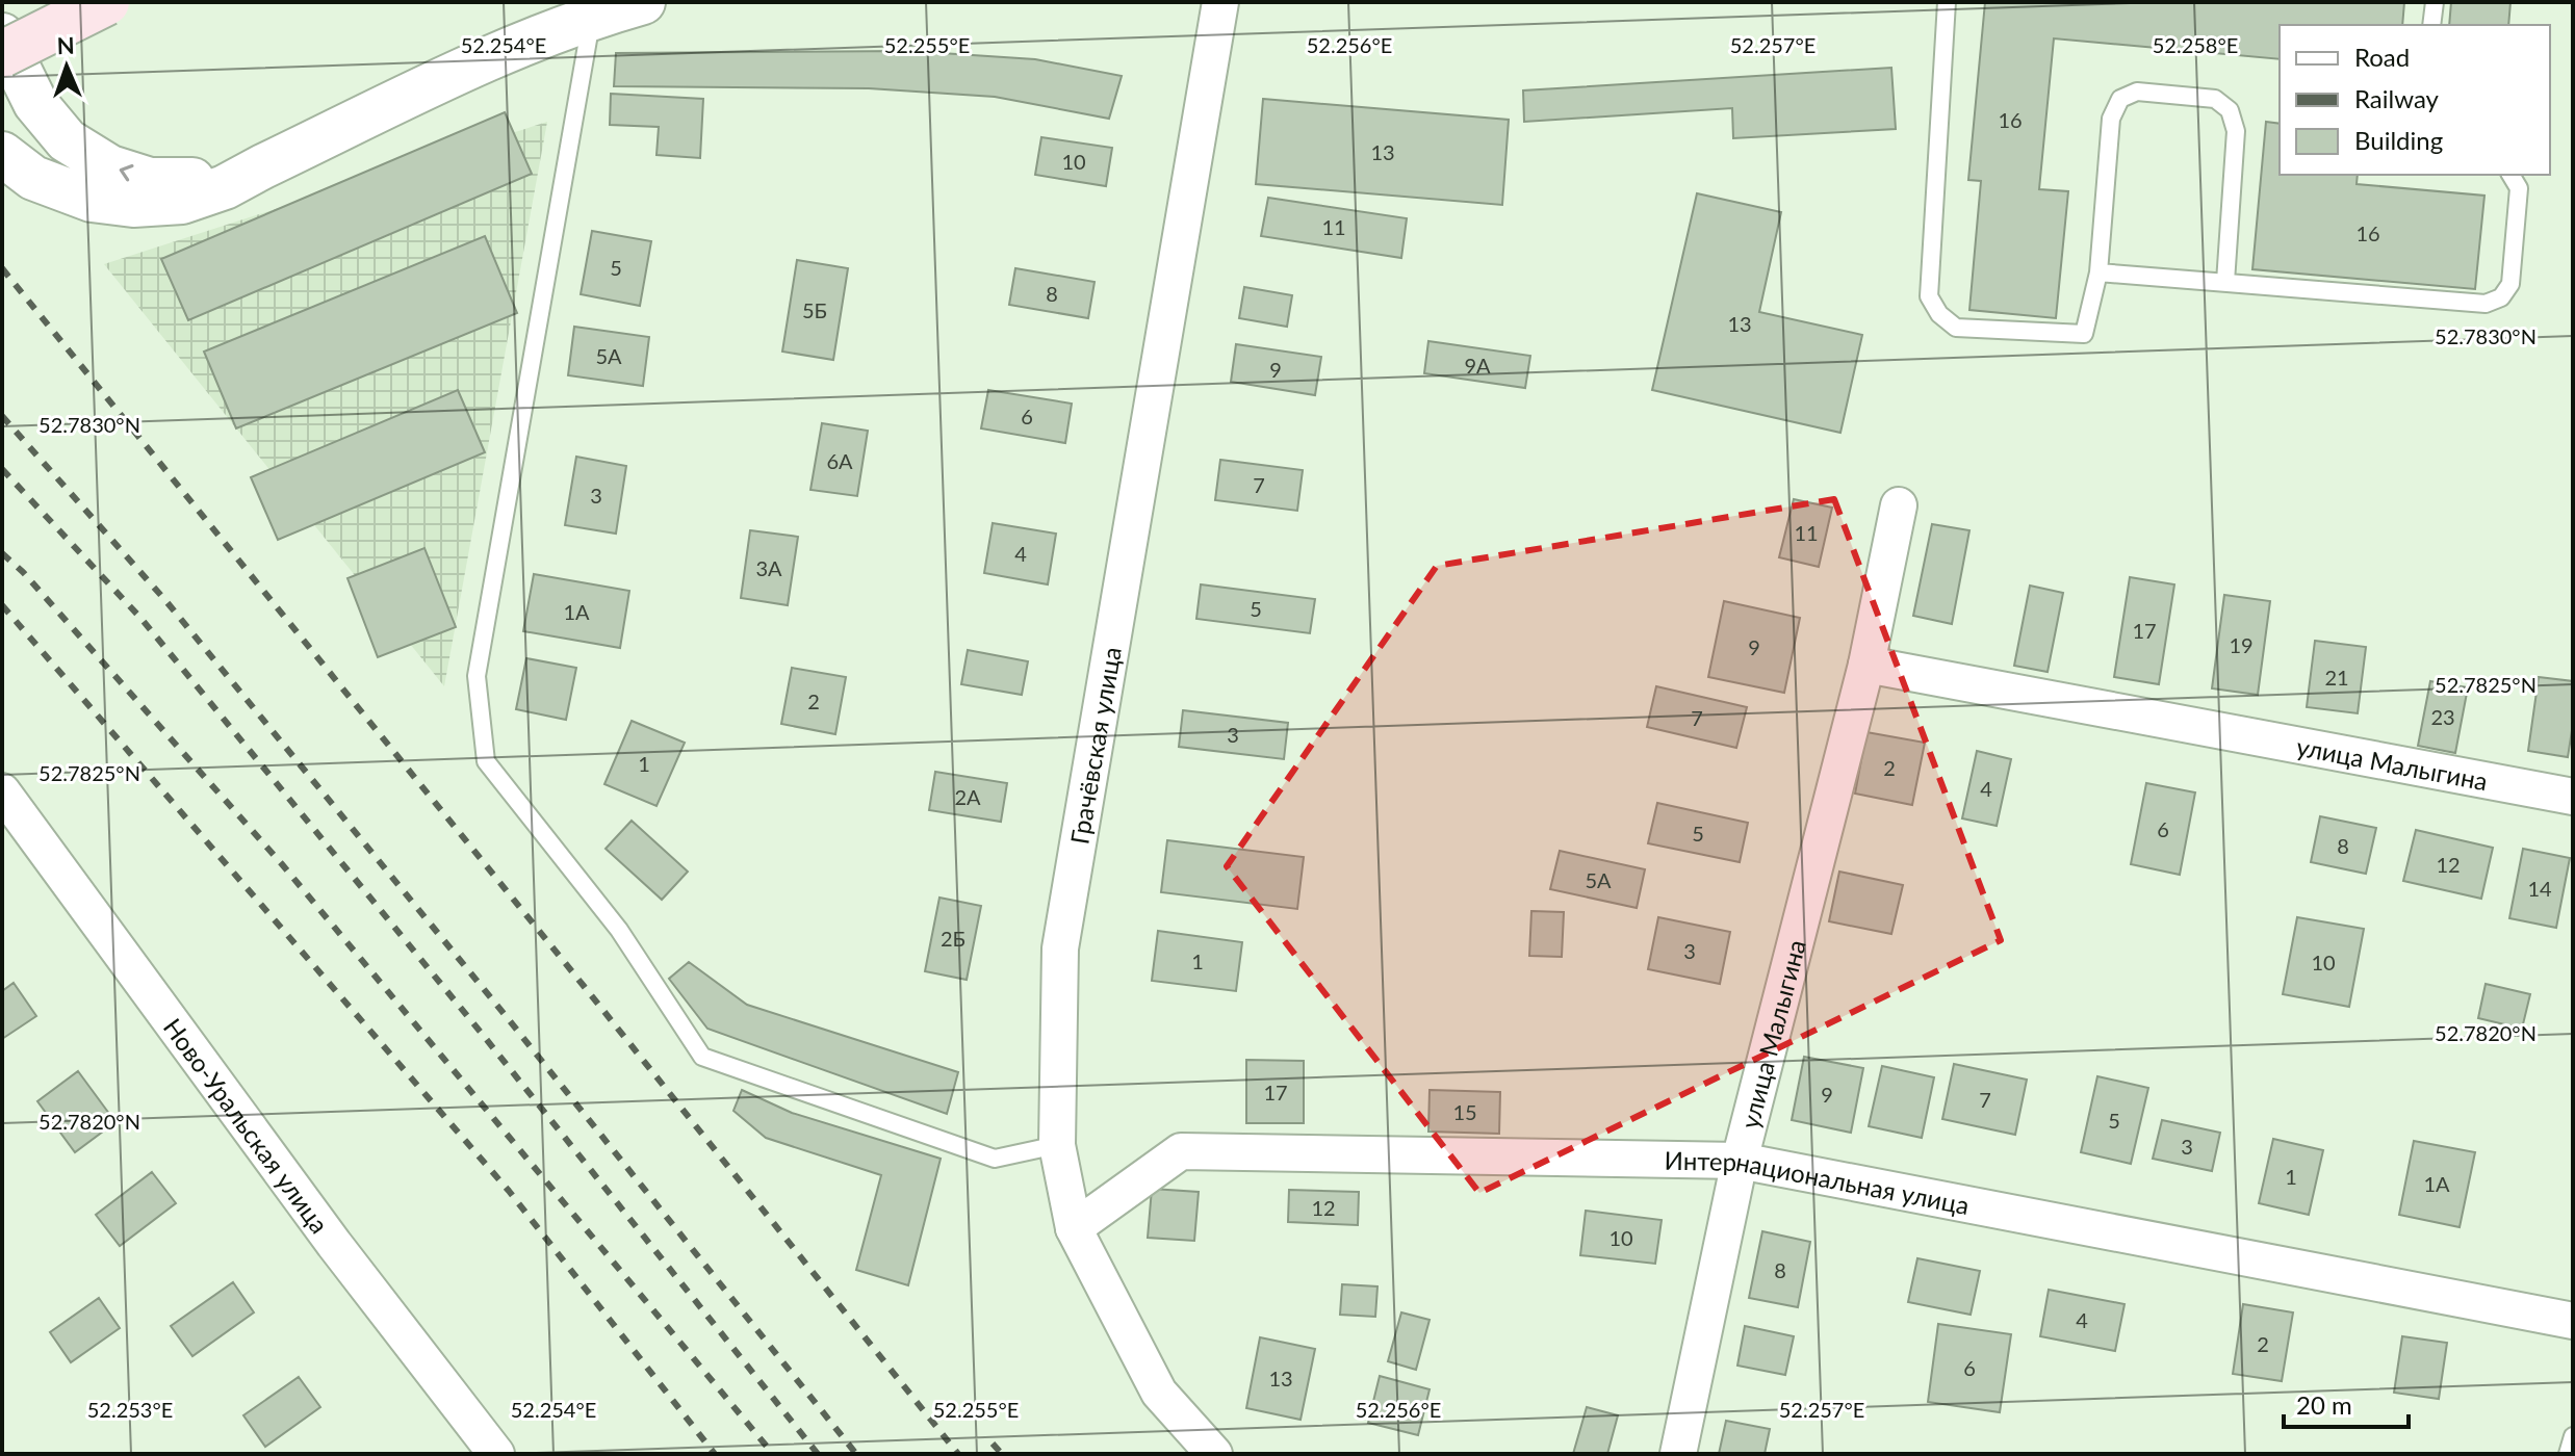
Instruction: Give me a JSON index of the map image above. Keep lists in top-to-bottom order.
{
  "streets": {
    "street": [
      "Грачёвская улица",
      "улица Малыгина",
      "Ново-Уральская улица",
      "Интернациональная улица"
    ]
  },
  "crossings": [
    ["Грачёвская улица", "Интернациональная улица"],
    ["улица Малыгина", "Интернациональная улица"]
  ],
  "house_numbers": [
    "16",
    "13",
    "10",
    "11",
    "16",
    "5",
    "8",
    "5Б",
    "13",
    "5А",
    "9А",
    "9",
    "6",
    "6А",
    "7",
    "3",
    "11",
    "4",
    "3А",
    "5",
    "1А",
    "17",
    "19",
    "9",
    "21",
    "2",
    "23",
    "7",
    "3",
    "1",
    "2",
    "4",
    "2А",
    "6",
    "5",
    "8",
    "12",
    "5А",
    "14",
    "2Б",
    "3",
    "1",
    "10",
    "17",
    "9",
    "7",
    "15",
    "5",
    "3",
    "1",
    "1А",
    "12",
    "10",
    "8",
    "4",
    "2",
    "6",
    "13"
  ],
  "legend": ["Road", "Railway", "Building"],
  "scale_bar": "20 m",
  "north": "top",
  "coordinates": [
    "52.254°E",
    "52.255°E",
    "52.256°E",
    "52.257°E",
    "52.258°E",
    "52.7830°N",
    "52.7825°N",
    "52.7820°N",
    "52.253°E"
  ]
}
